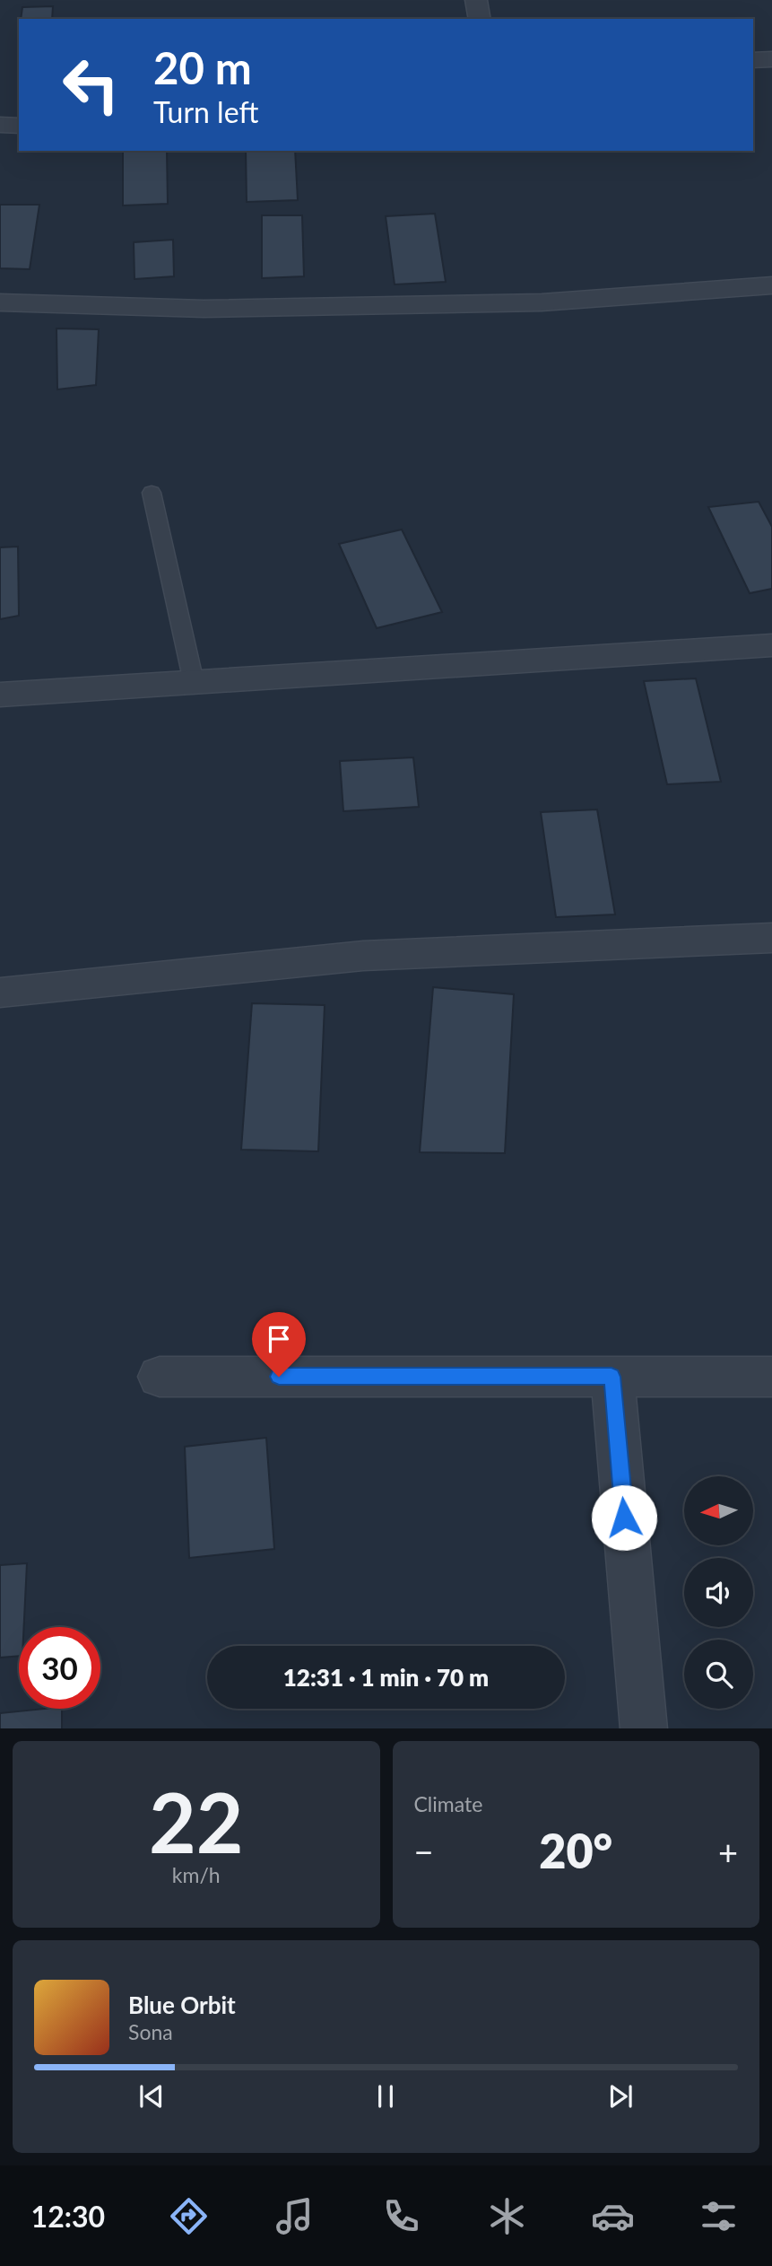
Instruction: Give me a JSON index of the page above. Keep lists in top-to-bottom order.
{
  "north": "left",
  "page": {
    "turn": ["20 m", "Turn left"],
    "limit": "30",
    "trip": "12:31 · 1 min · 70 m",
    "tile": [
      ["22", "km/h"],
      "Climate"
    ],
    "heat": ["−", "20°", "+"],
    "song": ["Blue Orbit", "Sona"],
    "tabs": "12:30"
  }
}
